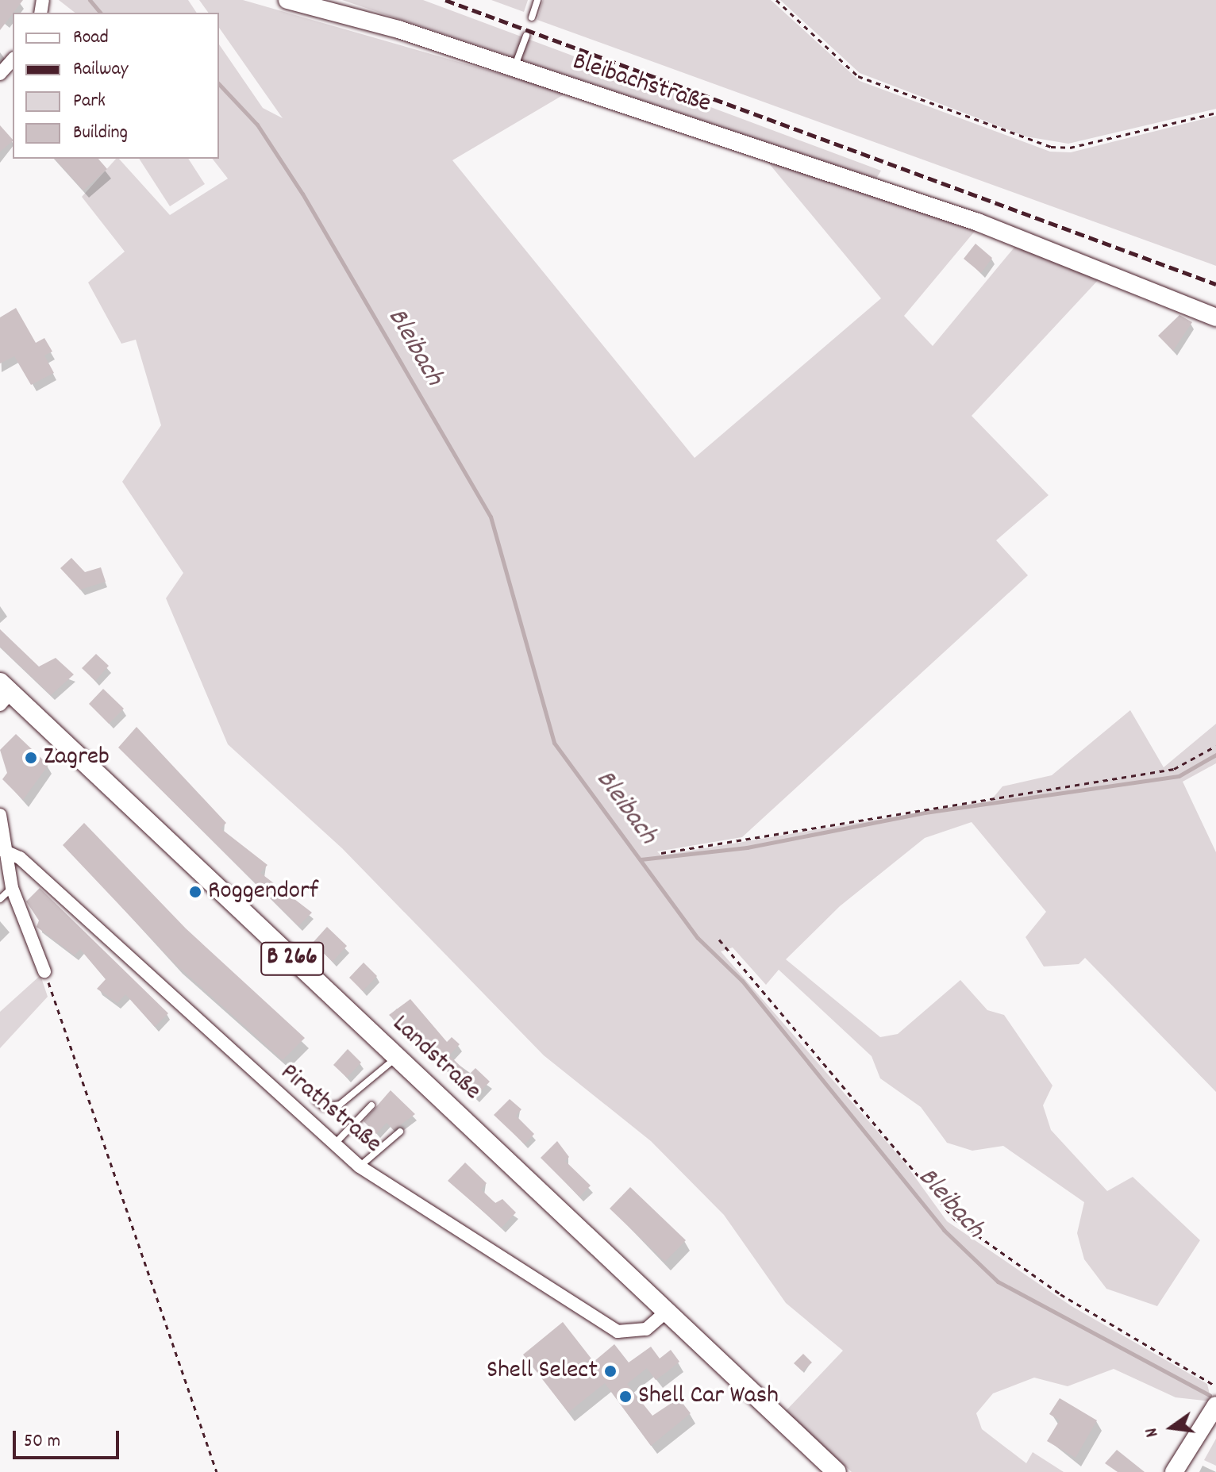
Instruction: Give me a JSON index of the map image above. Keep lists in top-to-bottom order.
{
  "streets": {
    "main road": ["Bleibachstraße", "B 266", "Landstraße"],
    "street": ["Pirathstraße"]
  },
  "crossings": [
    ["Landstraße", "Pirathstraße"]
  ],
  "water": ["Bleibach"],
  "places": [
    "Zagreb",
    "Roggendorf",
    "Shell Select",
    "Shell Car Wash"
  ],
  "legend": [
    "Road",
    "Railway",
    "Park",
    "Building"
  ],
  "scale_bar": "50 m",
  "north": "left"
}
